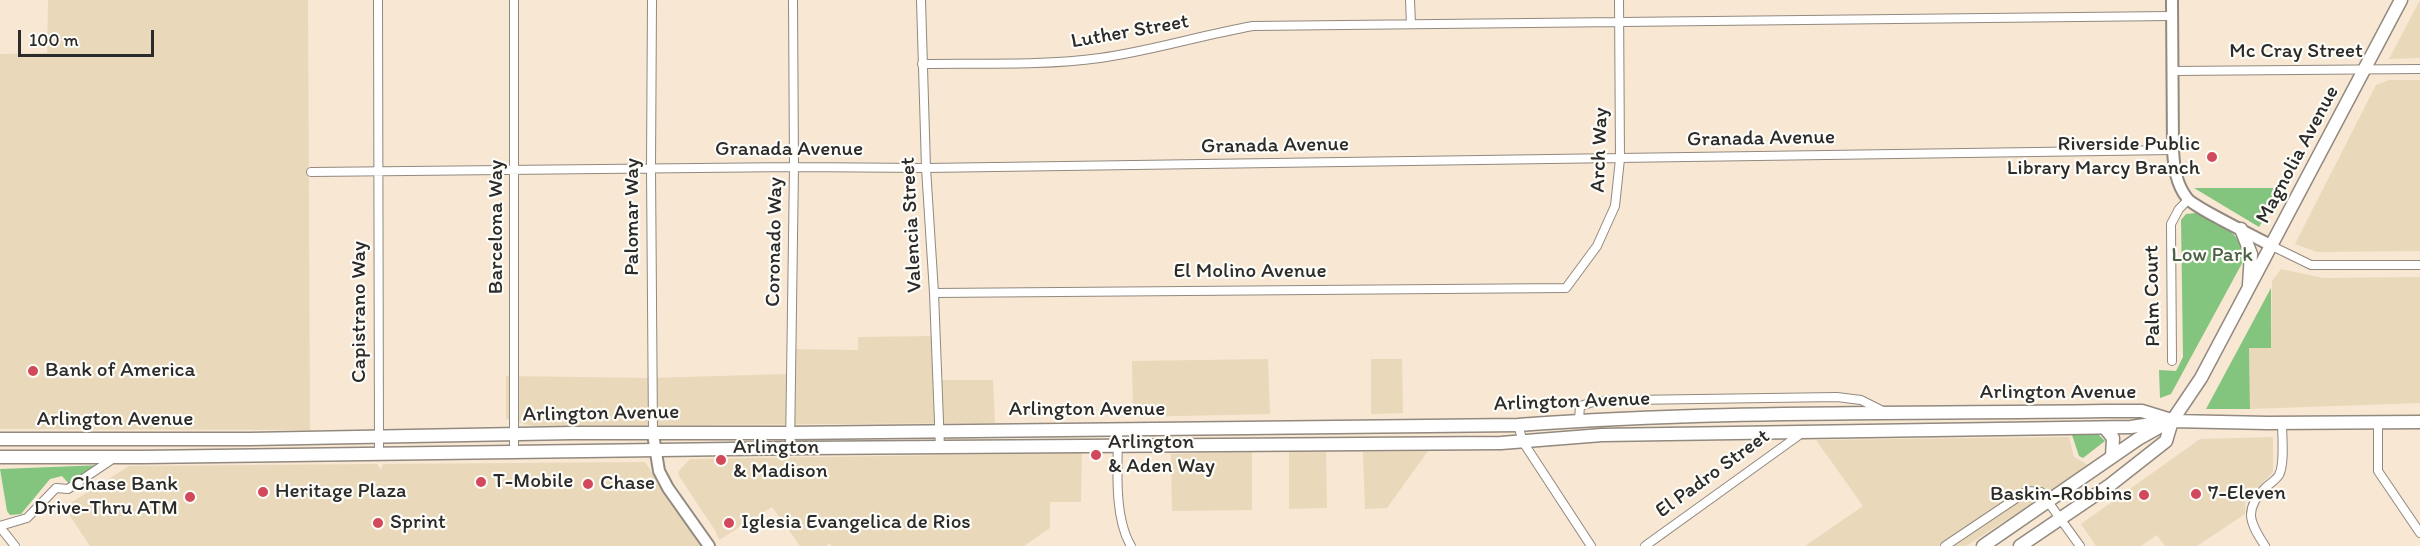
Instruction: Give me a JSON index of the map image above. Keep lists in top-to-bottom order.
{
  "streets": {
    "main road": ["Magnolia Avenue", "Arlington Avenue"],
    "street": [
      "Luther Street",
      "Mc Cray Street",
      "Granada Avenue",
      "Arch Way",
      "Palomar Way",
      "Valencia Street",
      "Barcelona Way",
      "Coronado Way",
      "El Molino Avenue",
      "Palm Court",
      "Capistrano Way",
      "El Padro Street"
    ]
  },
  "crossings": [
    ["Luther Street", "Arch Way"],
    ["Luther Street", "Valencia Street"],
    ["Mc Cray Street", "Magnolia Avenue"],
    ["Granada Avenue", "Arch Way"],
    ["Granada Avenue", "Palomar Way"],
    ["Granada Avenue", "Valencia Street"],
    ["Granada Avenue", "Barcelona Way"],
    ["Granada Avenue", "Coronado Way"],
    ["Granada Avenue", "Capistrano Way"],
    ["Arch Way", "El Molino Avenue"],
    ["Magnolia Avenue", "Arlington Avenue"],
    ["Palomar Way", "Arlington Avenue"],
    ["Valencia Street", "El Molino Avenue"],
    ["Valencia Street", "Arlington Avenue"],
    ["Barcelona Way", "Arlington Avenue"],
    ["Coronado Way", "Arlington Avenue"],
    ["Capistrano Way", "Arlington Avenue"],
    ["Arlington Avenue", "El Padro Street"]
  ],
  "parks": ["Low Park"],
  "places": [
    "Riverside Public Library Marcy Branch",
    "Bank of America",
    "Arlington & Aden Way",
    "Arlington & Madison",
    "T-Mobile",
    "Chase",
    "Heritage Plaza",
    "7-Eleven",
    "Baskin-Robbins",
    "Chase Bank Drive-Thru ATM",
    "Sprint",
    "Iglesia Evangelica de Rios"
  ],
  "scale_bar": "100 m"
}
